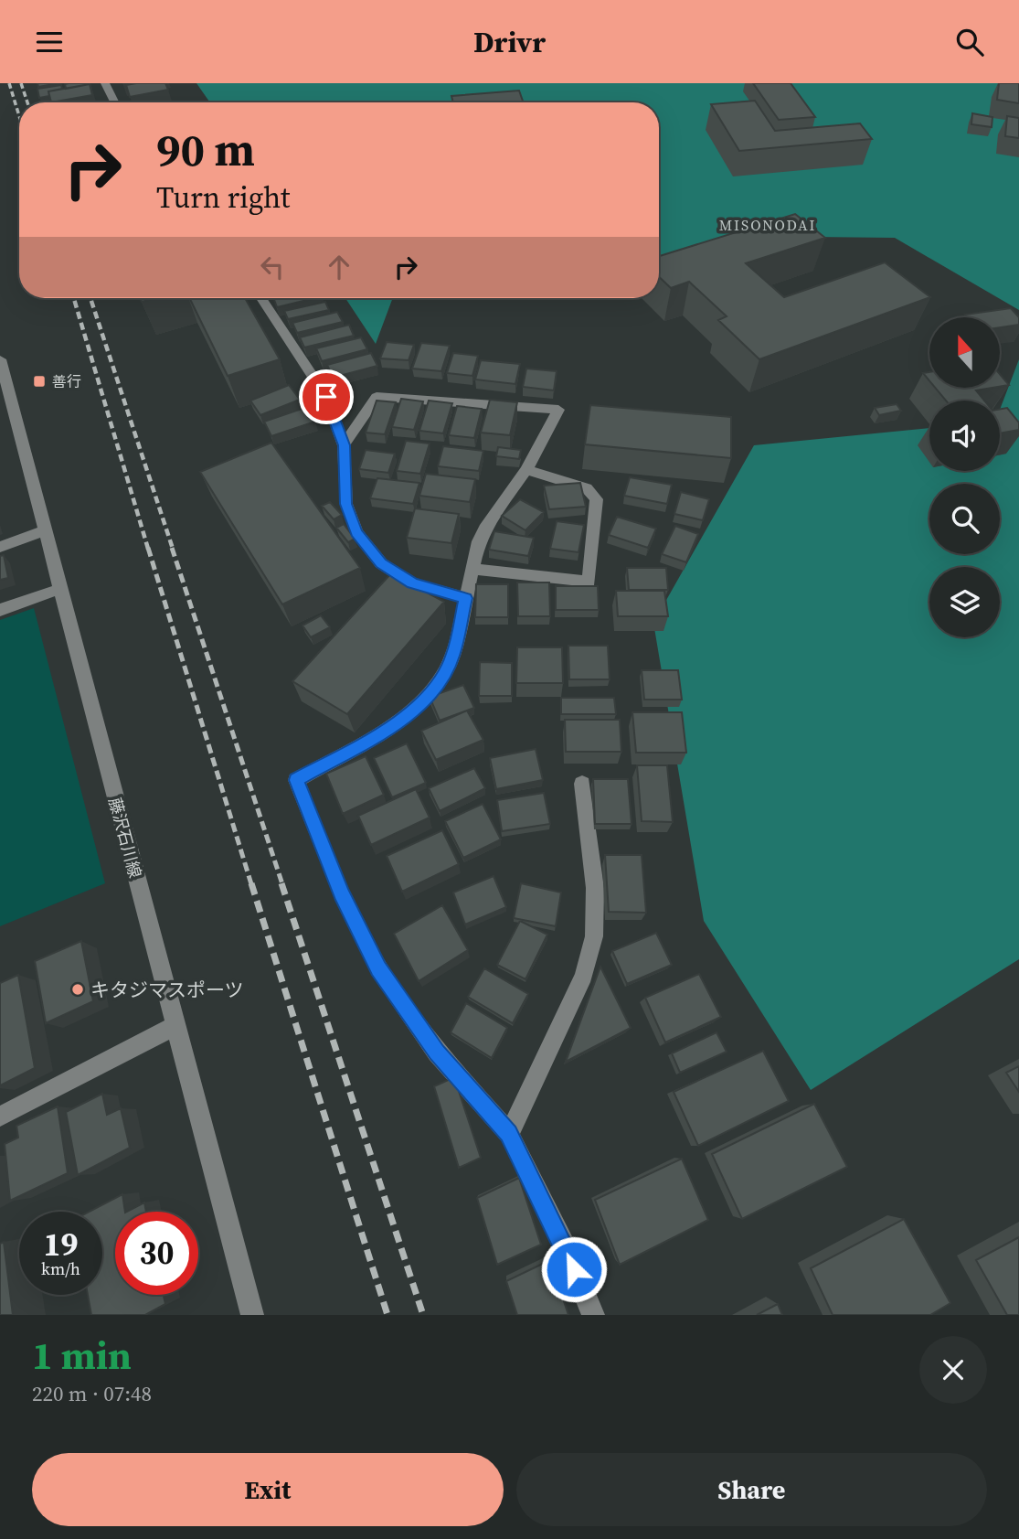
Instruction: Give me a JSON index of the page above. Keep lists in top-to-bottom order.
{
  "streets": {
    "street": ["藤沢石川線"]
  },
  "districts": ["MISONODAI"],
  "places": {
    "transit": ["善行"],
    "other": ["キタジマスポーツ"]
  },
  "north": "top",
  "page": {
    "header": "Drivr",
    "turn": ["90 m", "Turn right"],
    "speed": "19 km/h",
    "limit": "30",
    "heading": ["1 min", "220 m · 07:48"],
    "buttons": ["Exit", "Share"]
  }
}
